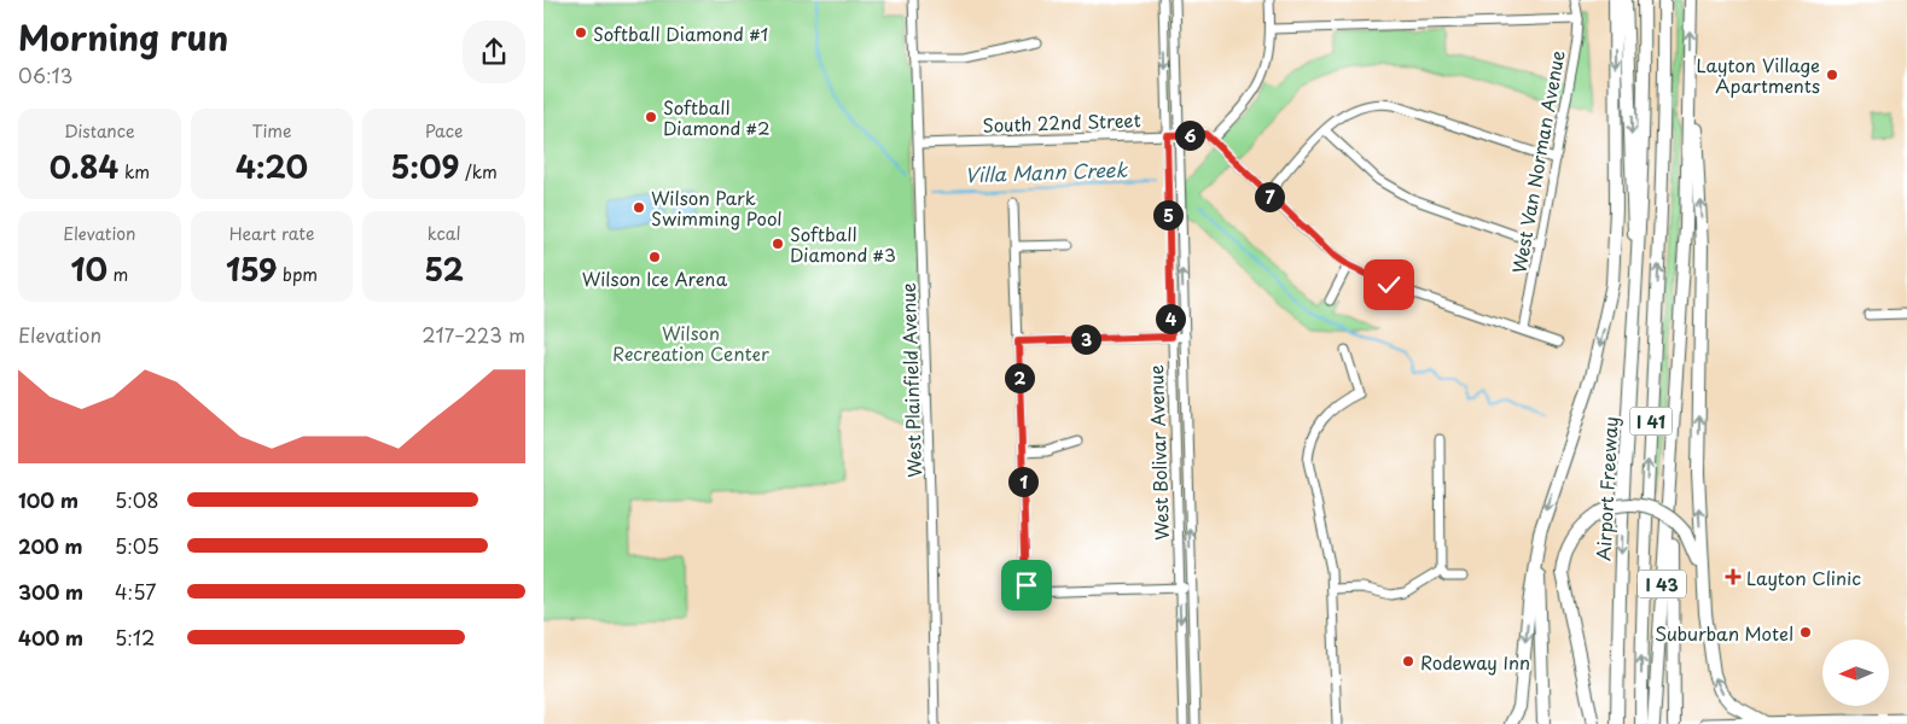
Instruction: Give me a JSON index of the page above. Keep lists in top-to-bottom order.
{
  "streets": {
    "highway": ["I 41", "Airport Freeway", "I 43"],
    "street": [
      "South 22nd Street",
      "West Van Norman Avenue",
      "West Plainfield Avenue",
      "West Bolivar Avenue"
    ]
  },
  "crossings": [
    ["South 22nd Street", "West Plainfield Avenue"],
    ["South 22nd Street", "West Bolivar Avenue"],
    ["I 41", "Airport Freeway"]
  ],
  "water": ["Villa Mann Creek"],
  "parks": ["Wilson Recreation Center"],
  "places": {
    "other": [
      "Softball Diamond #1",
      "Layton Village Apartments",
      "Softball Diamond #2",
      "Wilson Park Swimming Pool",
      "Softball Diamond #3",
      "Wilson Ice Arena",
      "Suburban Motel",
      "Rodeway Inn"
    ],
    "health": ["Layton Clinic"]
  },
  "north": "left",
  "page": {
    "heading": ["Morning run", "06:13"],
    "stats": [
      ["Distance", "0.84 km"],
      ["Time", "4:20"],
      ["Pace", "5:09 /km"],
      ["Elevation", "10 m"],
      ["Heart rate", "159 bpm"],
      ["kcal", "52"]
    ],
    "pins": [
      "6",
      "7",
      "5",
      "4",
      "3",
      "2",
      "1"
    ],
    "chart": ["Elevation", "217–223 m"],
    "list": [
      {
        "name": "100 m",
        "note": "5:08"
      },
      {
        "name": "200 m",
        "note": "5:05"
      },
      {
        "name": "300 m",
        "note": "4:57"
      },
      {
        "name": "400 m",
        "note": "5:12"
      }
    ]
  }
}
